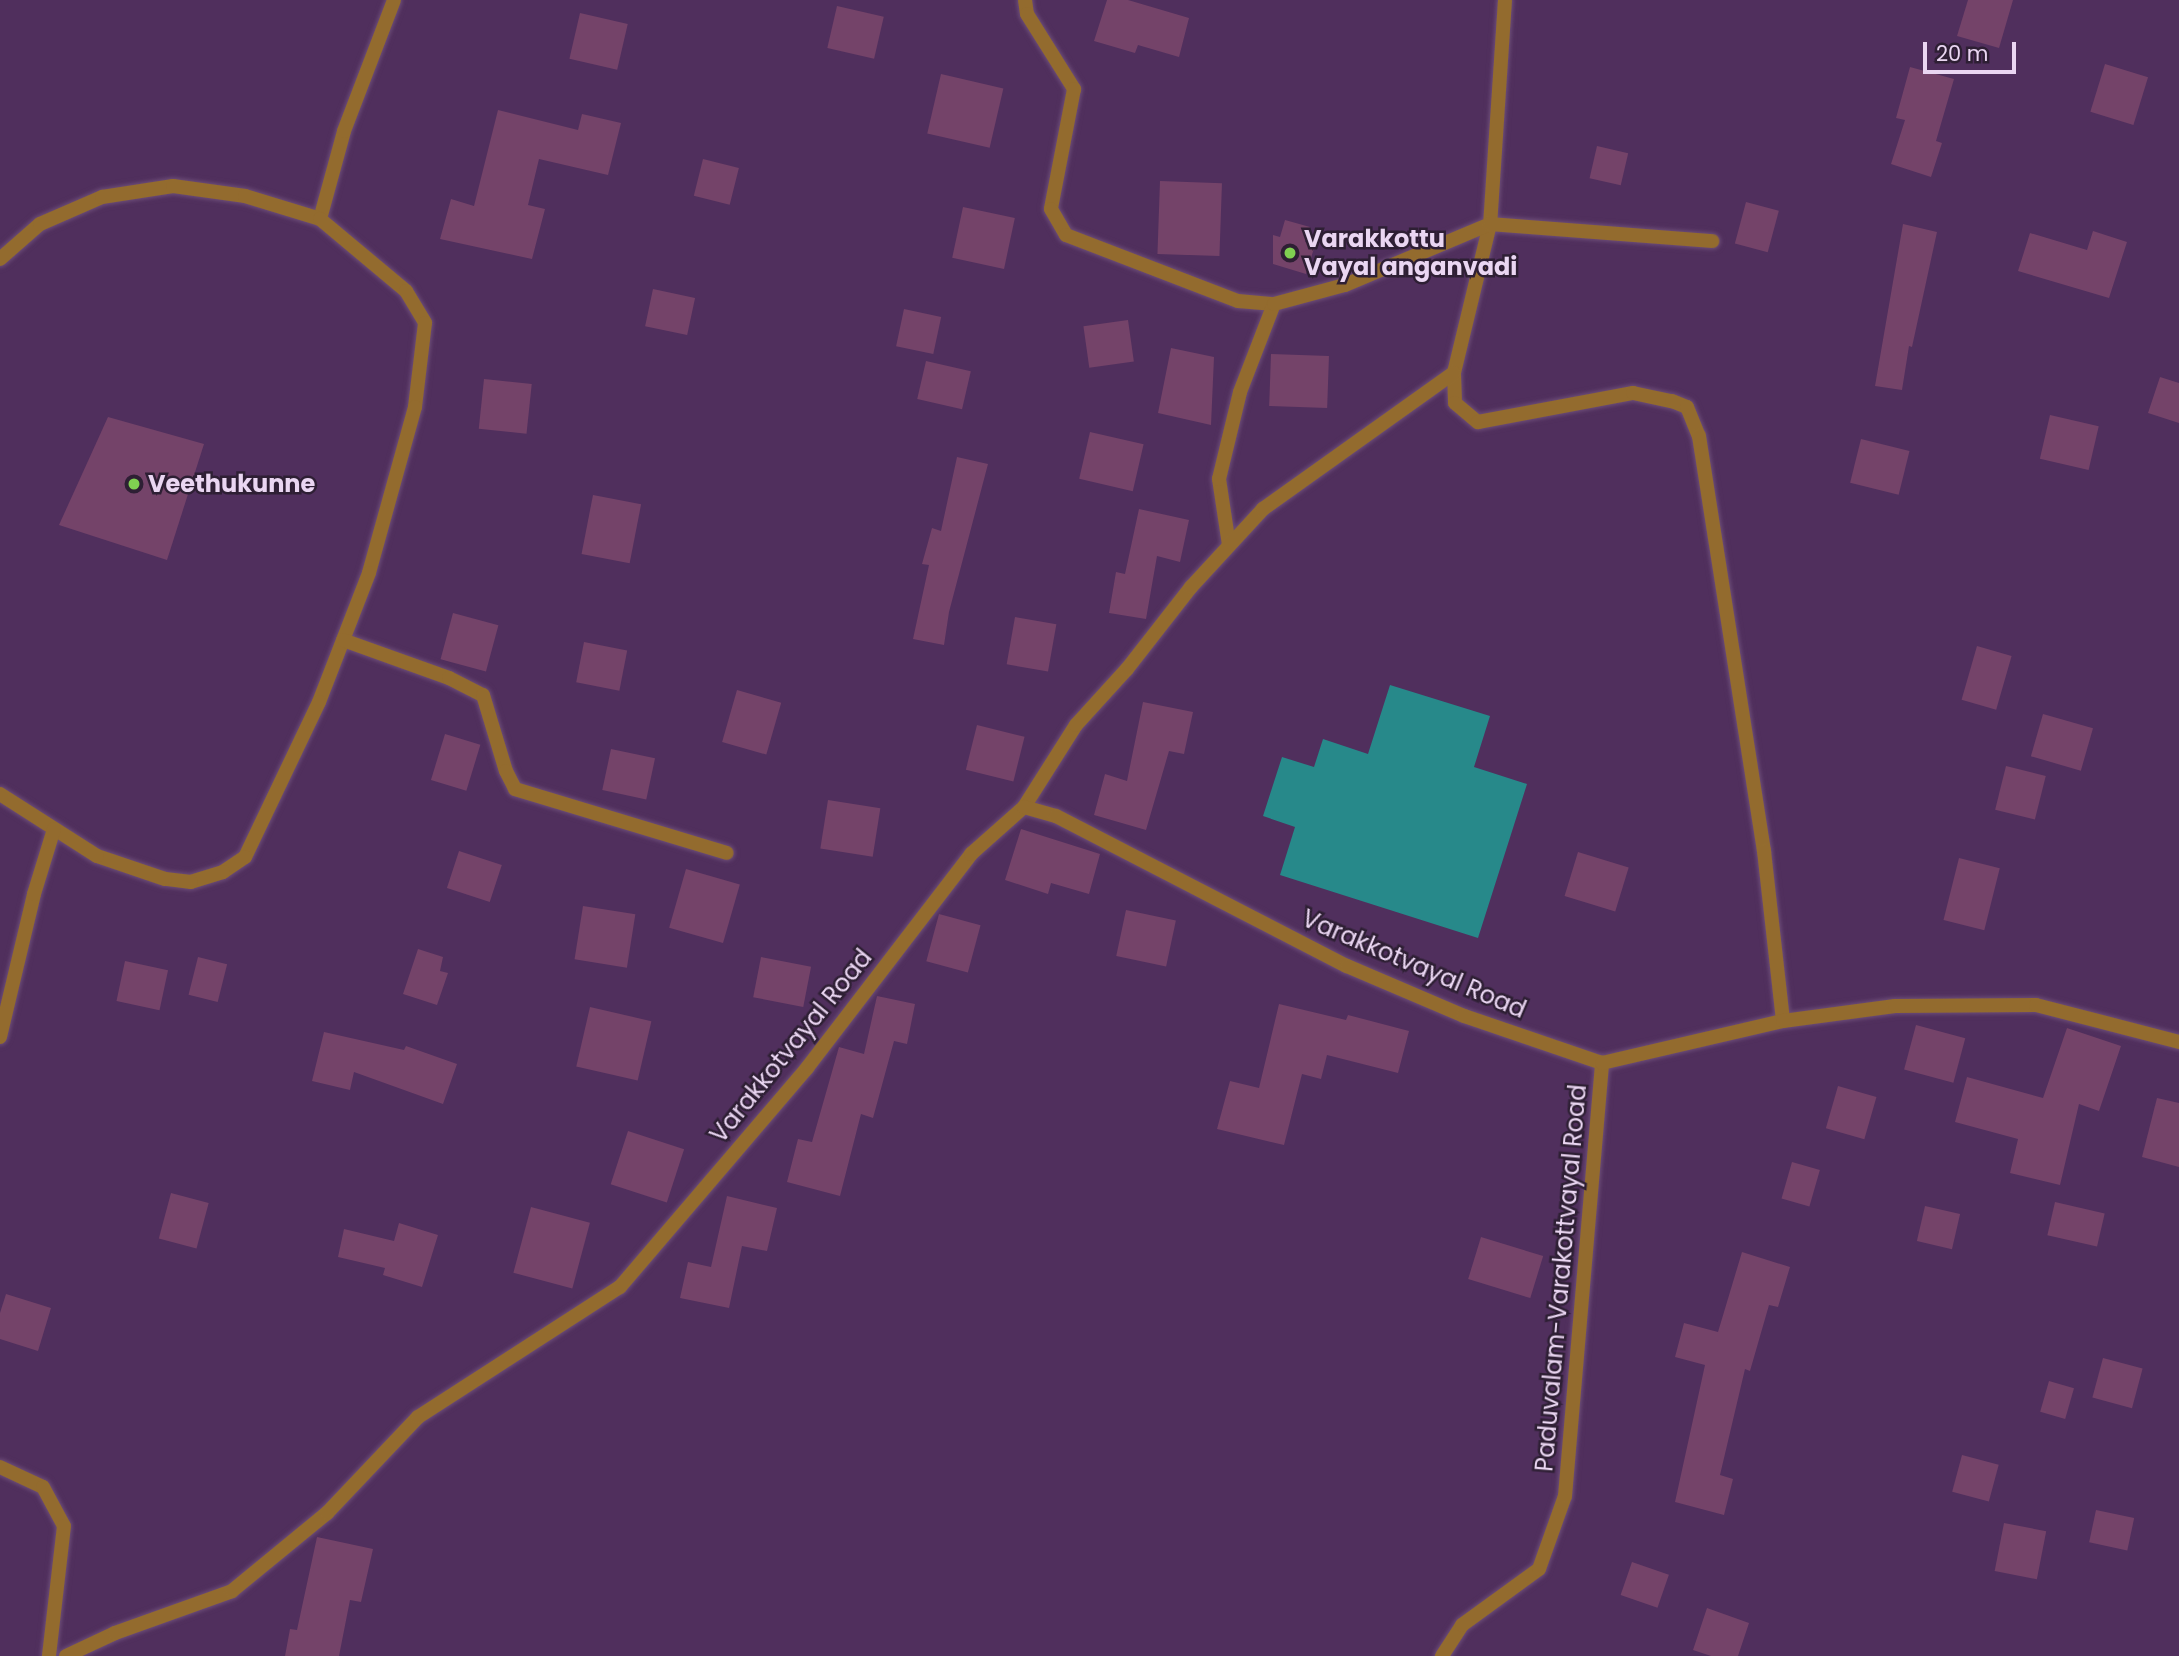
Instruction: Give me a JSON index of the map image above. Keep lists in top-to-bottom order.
{
  "streets": {
    "street": ["Varakkotvayal Road", "Paduvalam-Varakottvayal Road"]
  },
  "crossings": [
    ["Varakkotvayal Road", "Paduvalam-Varakottvayal Road"]
  ],
  "places": ["Varakkottu Vayal anganvadi", "Veethukunne"],
  "scale_bar": "20 m"
}
